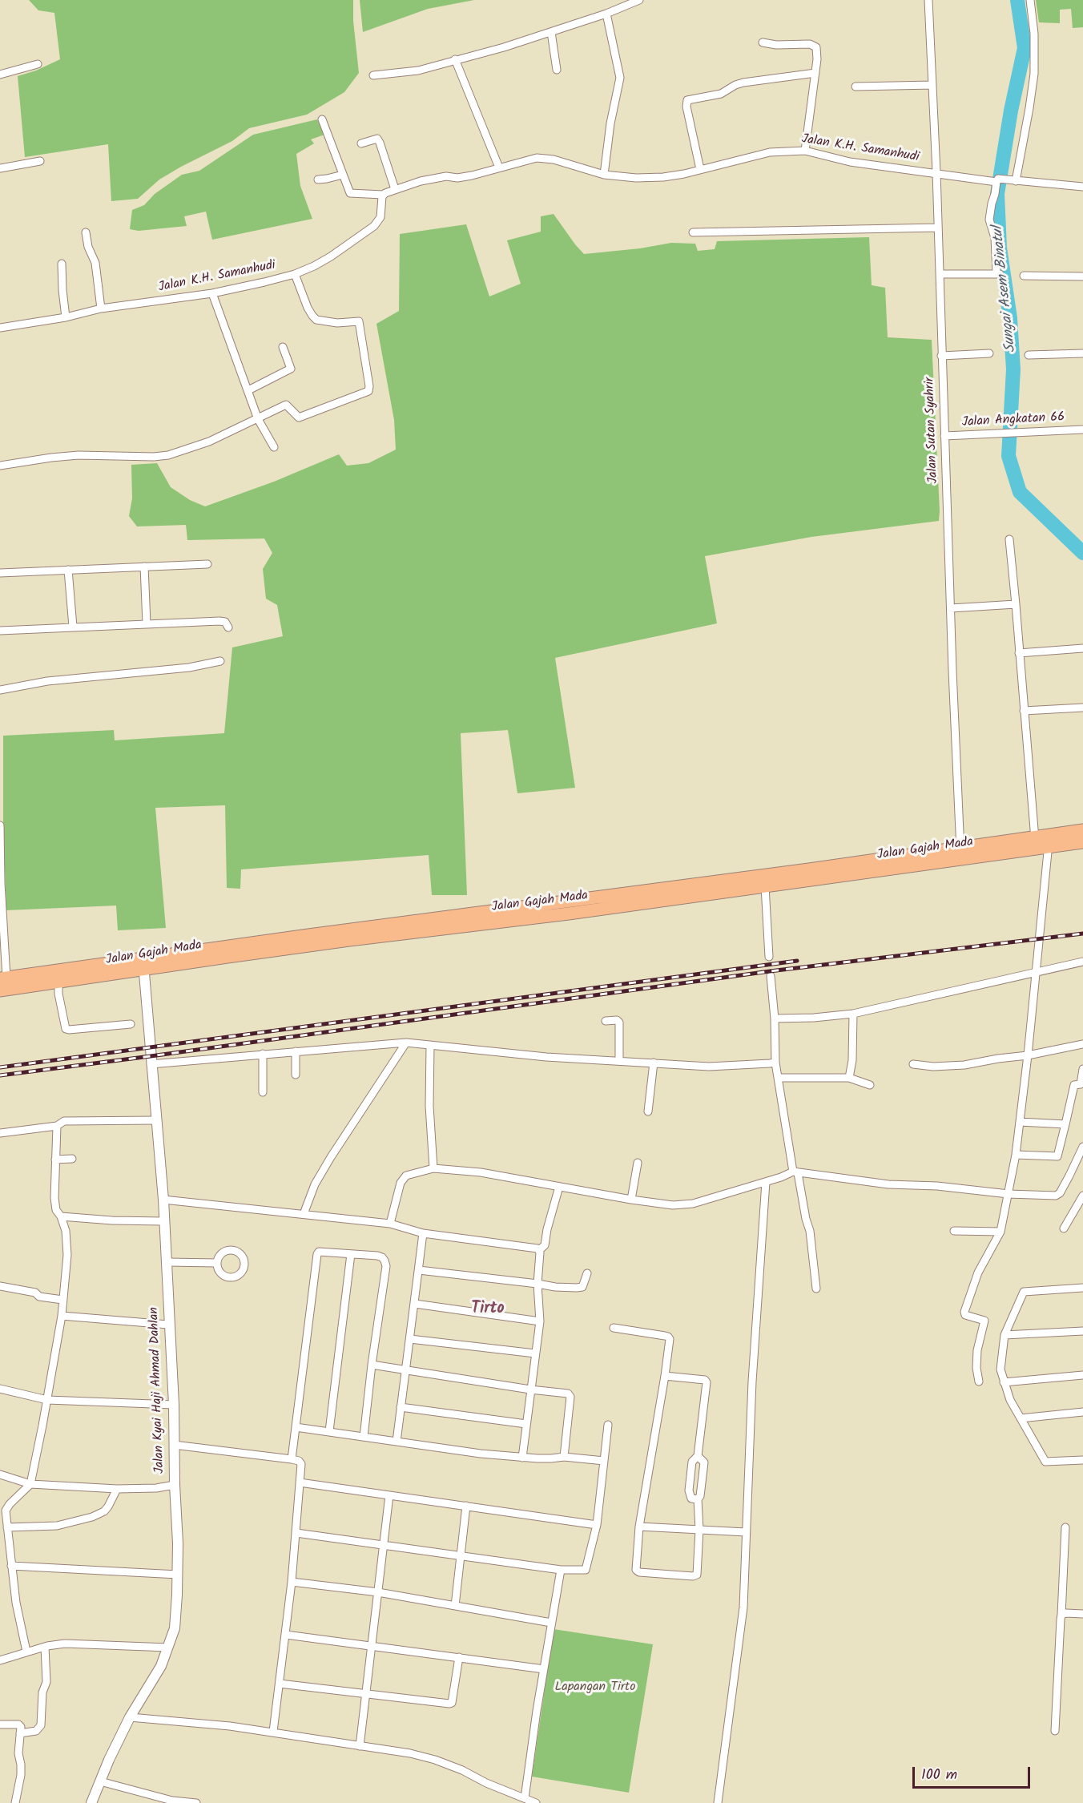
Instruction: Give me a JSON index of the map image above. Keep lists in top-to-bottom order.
{
  "streets": {
    "highway": ["Jalan Gajah Mada"],
    "street": [
      "Jalan K.H. Samanhudi",
      "Jalan Angkatan 66",
      "Jalan Sutan Syahrir",
      "Jalan Kyai Haji Ahmad Dahlan"
    ]
  },
  "crossings": [
    ["Jalan K.H. Samanhudi", "Jalan Sutan Syahrir"],
    ["Jalan Angkatan 66", "Jalan Sutan Syahrir"],
    ["Jalan Sutan Syahrir", "Jalan Gajah Mada"],
    ["Jalan Gajah Mada", "Jalan Kyai Haji Ahmad Dahlan"]
  ],
  "districts": ["Tirto"],
  "water": ["Sungai Asem Binatul"],
  "parks": ["Lapangan Tirto"],
  "scale_bar": "100 m"
}
